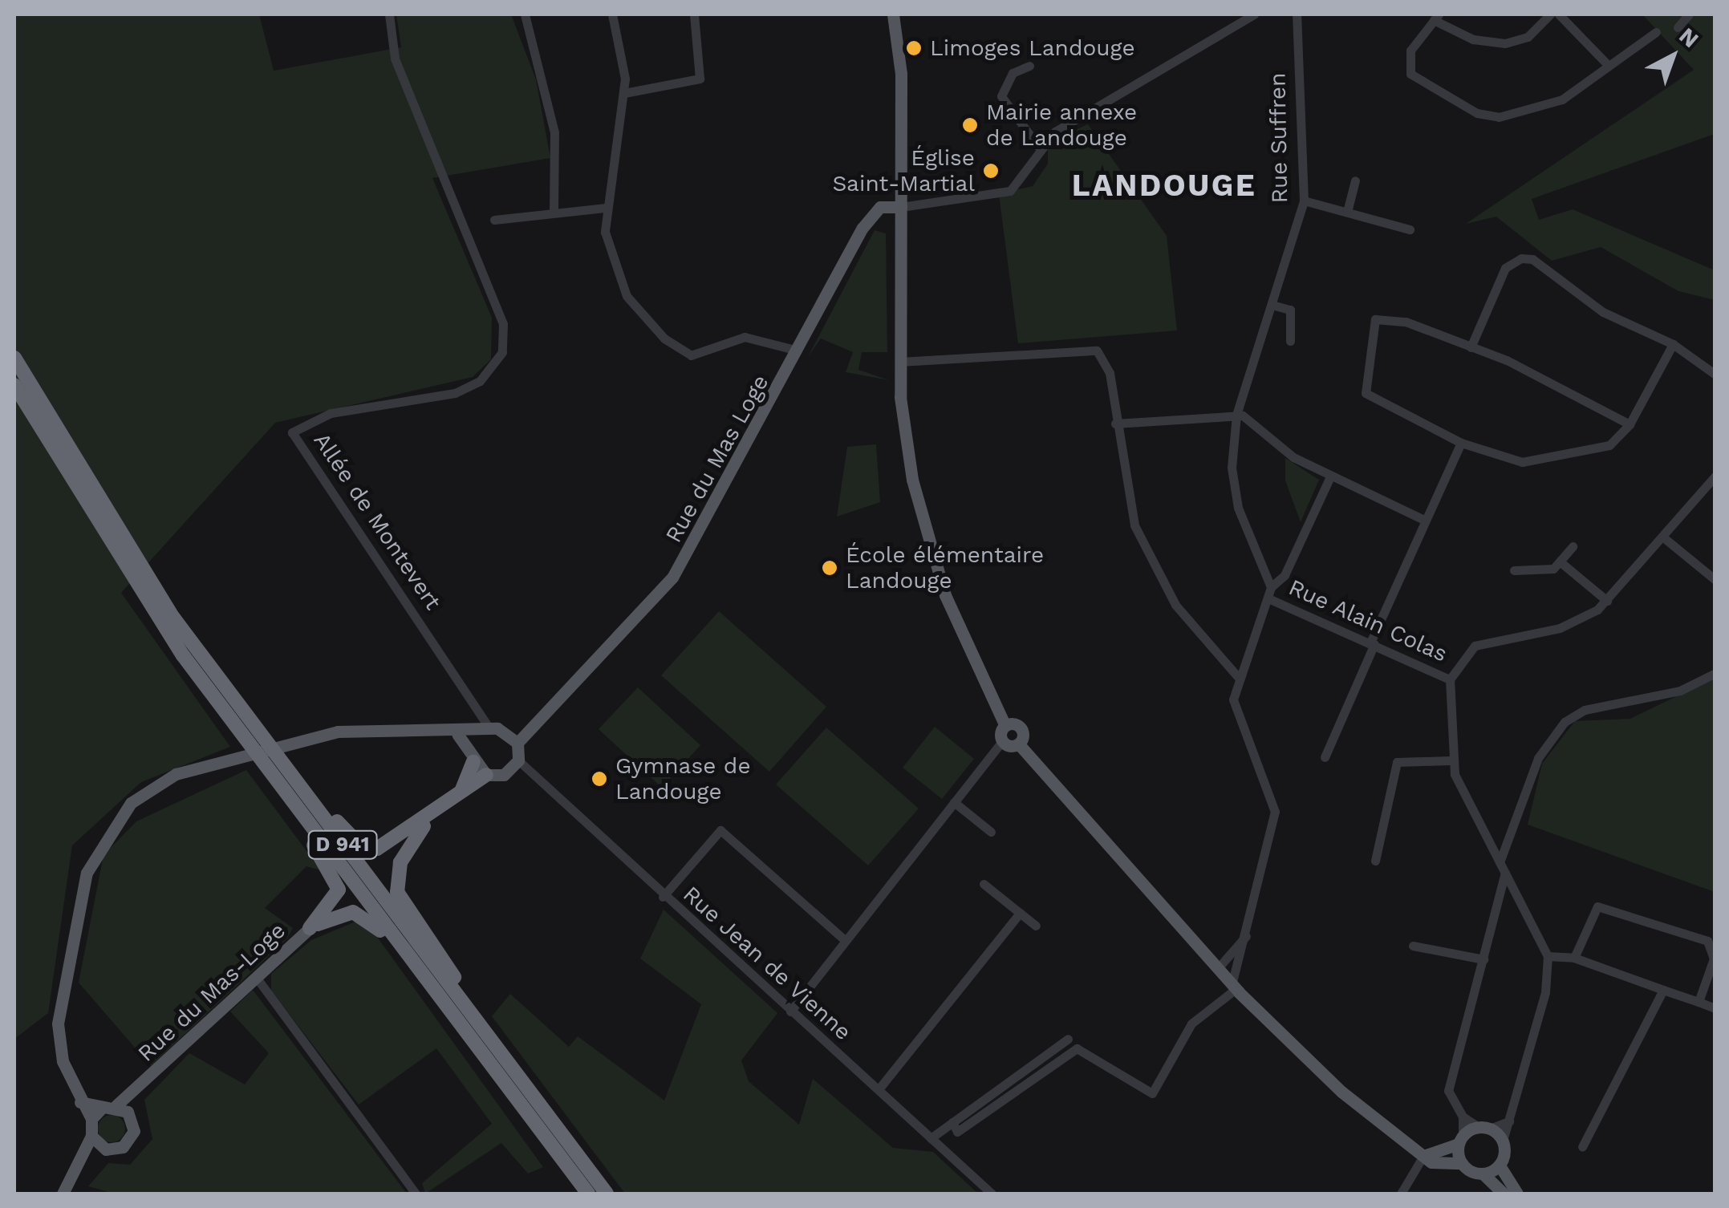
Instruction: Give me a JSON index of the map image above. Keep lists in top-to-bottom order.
{
  "streets": {
    "highway": ["D 941"],
    "main road": ["Rue du Mas Loge", "Rue du Mas-Loge"],
    "street": [
      "Rue Suffren",
      "Allée de Montevert",
      "Rue Alain Colas",
      "Rue Jean de Vienne"
    ]
  },
  "crossings": [
    ["Rue Suffren", "Rue Alain Colas"],
    ["Rue du Mas Loge", "Allée de Montevert"],
    ["Rue du Mas Loge", "Rue Jean de Vienne"],
    ["Allée de Montevert", "Rue Jean de Vienne"]
  ],
  "districts": ["LANDOUGE"],
  "places": [
    "Limoges Landouge",
    "Mairie annexe de Landouge",
    "Église Saint-Martial",
    "École élémentaire Landouge",
    "Gymnase de Landouge"
  ],
  "north": "top right"
}
